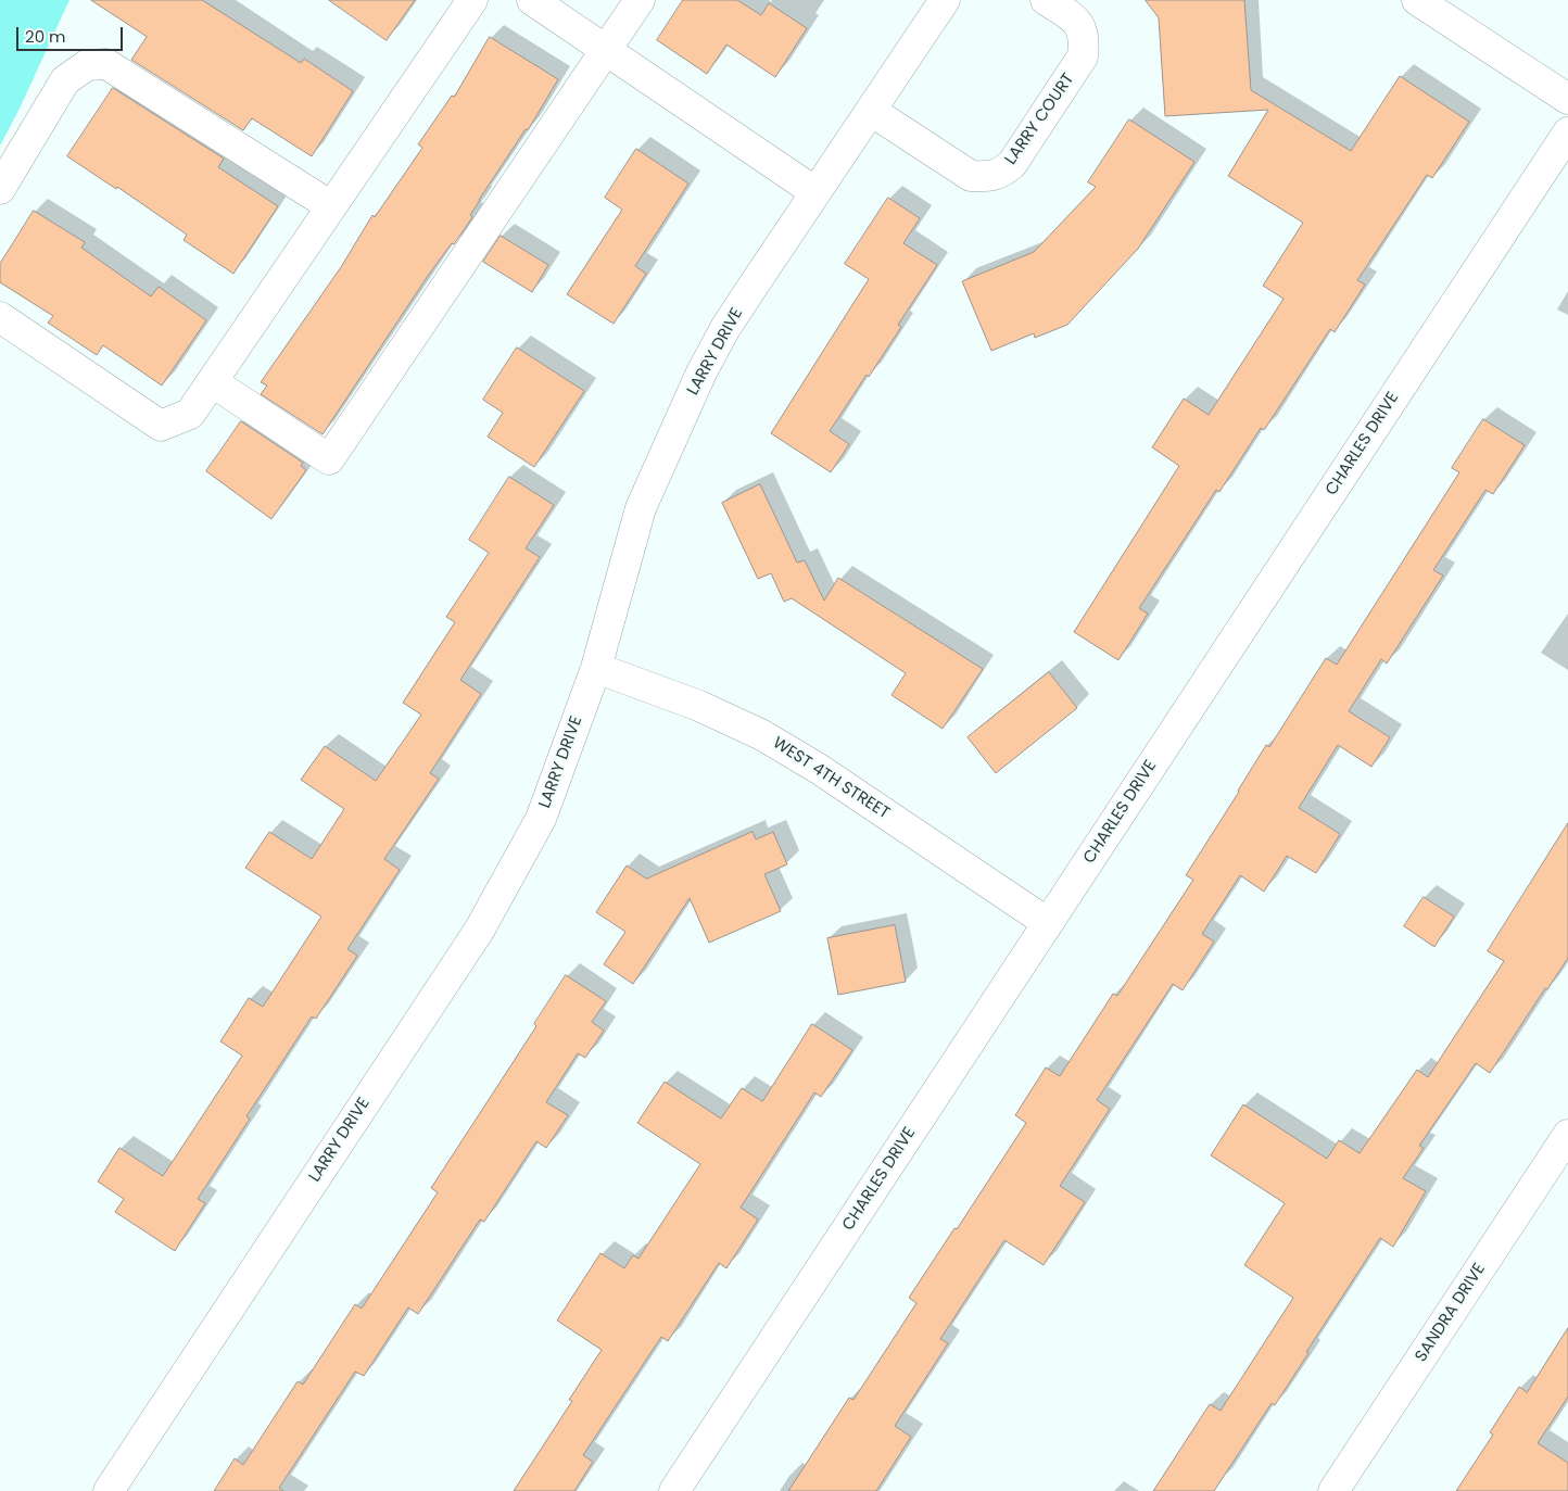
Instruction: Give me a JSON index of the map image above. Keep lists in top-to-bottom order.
{
  "streets": {
    "street": [
      "LARRY COURT",
      "LARRY DRIVE",
      "CHARLES DRIVE",
      "WEST 4TH STREET",
      "SANDRA DRIVE"
    ]
  },
  "crossings": [
    ["LARRY COURT", "LARRY DRIVE"],
    ["LARRY DRIVE", "WEST 4TH STREET"],
    ["CHARLES DRIVE", "WEST 4TH STREET"]
  ],
  "scale_bar": "20 m"
}
